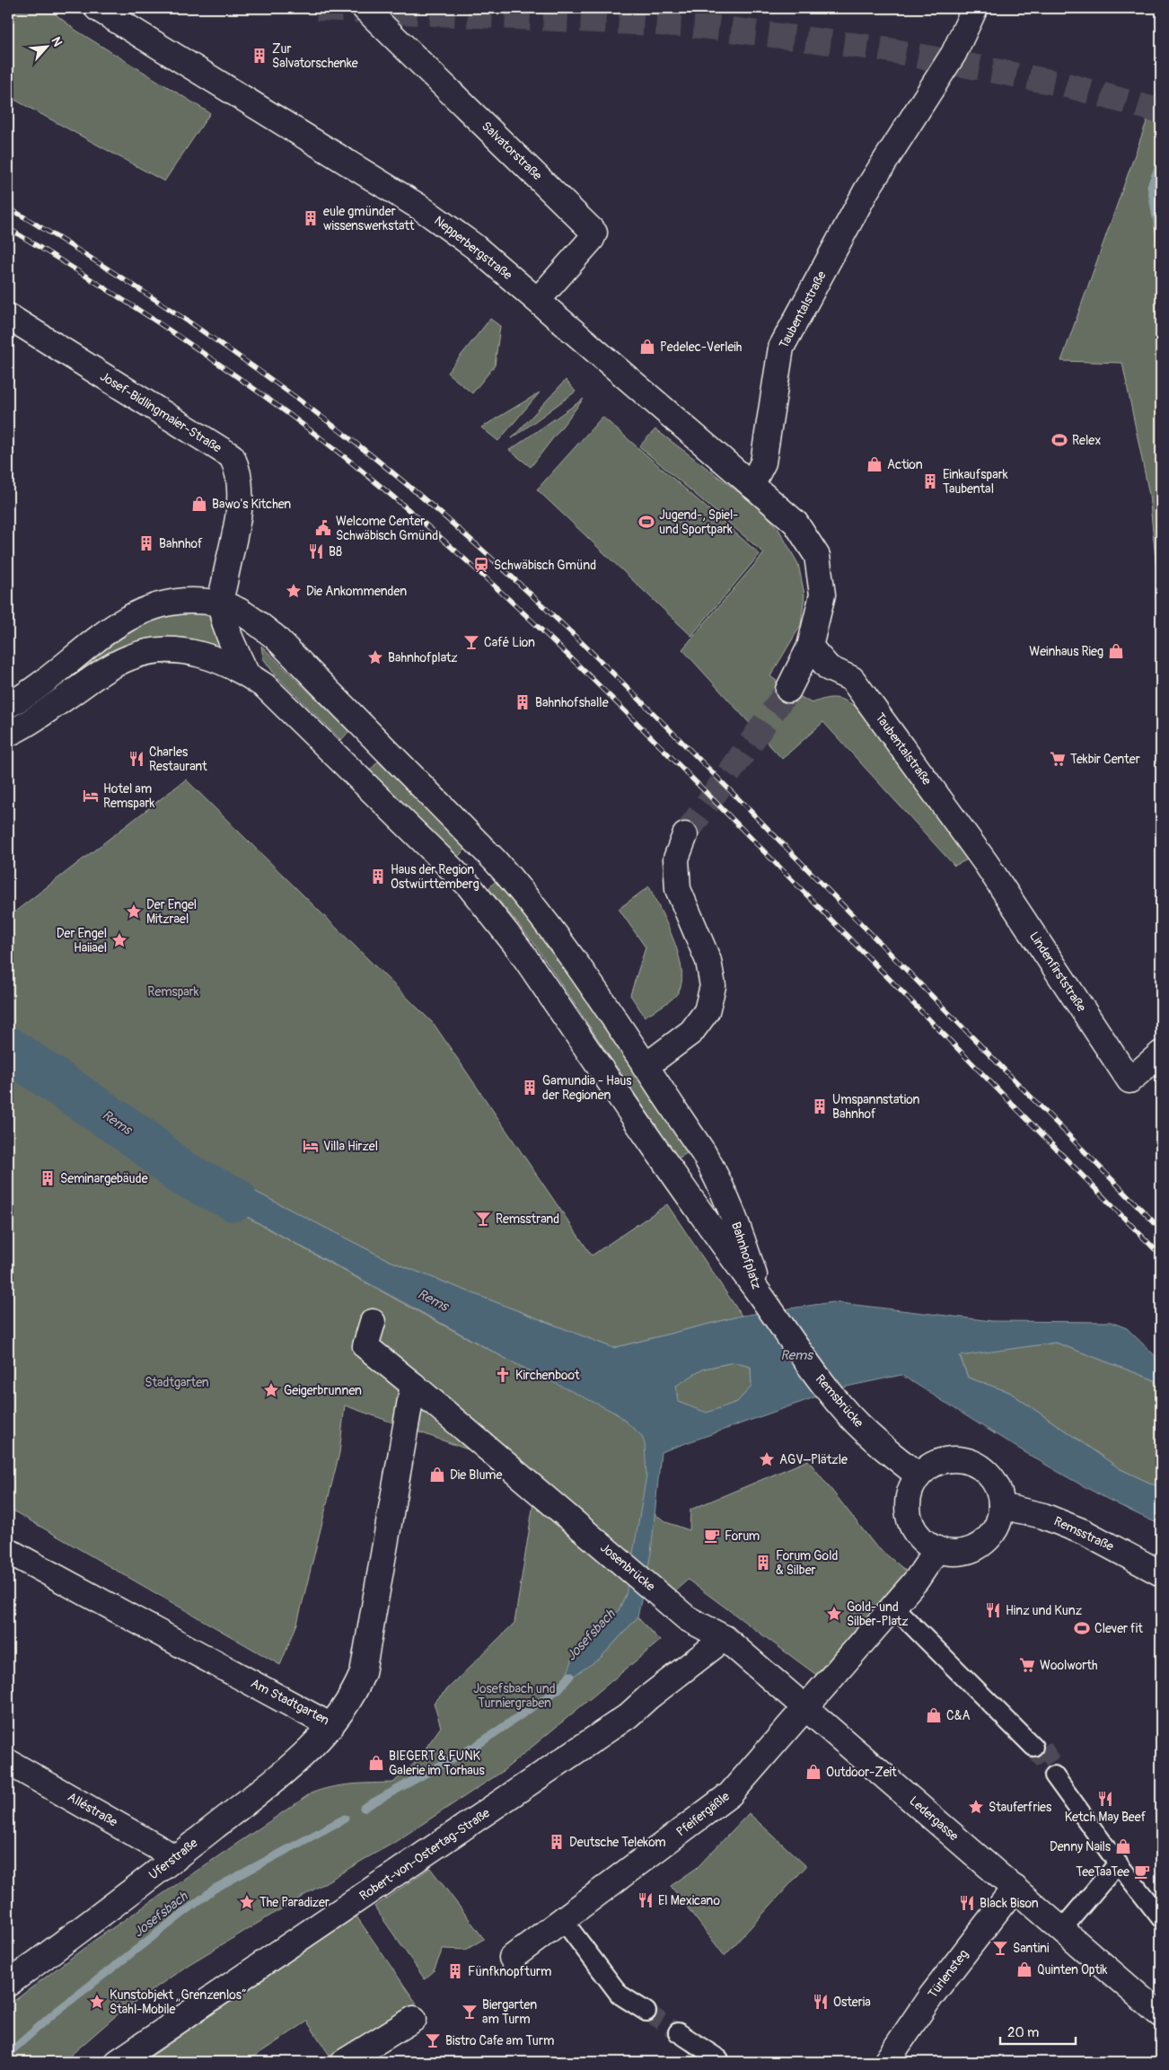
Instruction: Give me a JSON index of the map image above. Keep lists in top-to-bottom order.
{
  "streets": {
    "street": [
      "Salvatorstraße",
      "Nepperbergstraße",
      "Taubentalstraße",
      "Josef-Bidlingmaier-Straße",
      "Lindenfirststraße",
      "Bahnhofplatz",
      "Remsbrücke",
      "Remsstraße",
      "Josenbrücke",
      "Am Stadtgarten",
      "Alléstraße",
      "Pfeifergäßle",
      "Ledergasse",
      "Robert-von-Ostertag-Straße",
      "Uferstraße",
      "Türlensteg"
    ]
  },
  "crossings": [
    ["Salvatorstraße", "Nepperbergstraße"],
    ["Nepperbergstraße", "Taubentalstraße"],
    ["Taubentalstraße", "Lindenfirststraße"],
    ["Josef-Bidlingmaier-Straße", "Bahnhofplatz"],
    ["Bahnhofplatz", "Remsbrücke"],
    ["Remsbrücke", "Remsstraße"],
    ["Josenbrücke", "Am Stadtgarten"],
    ["Josenbrücke", "Ledergasse"],
    ["Am Stadtgarten", "Uferstraße"],
    ["Alléstraße", "Uferstraße"],
    ["Pfeifergäßle", "Ledergasse"],
    ["Ledergasse", "Robert-von-Ostertag-Straße"],
    ["Ledergasse", "Türlensteg"]
  ],
  "water": ["Rems", "Josefsbach"],
  "parks": ["Remspark", "Stadtgarten", "Josefsbach und Turniergraben"],
  "places": {
    "building": [
      "Zur Salvatorschenke",
      "eule gmünder wissenswerkstatt",
      "Einkaufspark Taubental",
      "Bahnhof",
      "Bahnhofshalle",
      "Haus der Region Ostwürttemberg",
      "Gamundia - Haus der Regionen",
      "Umspannstation Bahnhof",
      "Seminargebäude",
      "Forum Gold & Silber",
      "Deutsche Telekom",
      "Fünfknopfturm"
    ],
    "shop": [
      "Pedelec-Verleih",
      "Action",
      "Bawo's Kitchen",
      "Weinhaus Rieg",
      "Die Blume",
      "C&A",
      "BIEGERT & FUNK Galerie im Torhaus",
      "Outdoor-Zeit",
      "Denny Nails",
      "Quinten Optik"
    ],
    "sports": ["Relex", "Jugend-, Spiel- und Sportpark", "Clever fit"],
    "public building": ["Welcome Center Schwäbisch Gmünd"],
    "restaurant": [
      "B8",
      "Charles Restaurant",
      "Hinz und Kunz",
      "Ketch May Beef",
      "El Mexicano",
      "Black Bison",
      "Osteria"
    ],
    "station": ["Schwäbisch Gmünd"],
    "place": [
      "Die Ankommenden",
      "Bahnhofplatz",
      "Der Engel Mitzrael",
      "Der Engel Haiiael",
      "Geigerbrunnen",
      "AGV–Plätzle",
      "Gold- und Silber-Platz",
      "Stauferfries",
      "The Paradizer",
      "Kunstobjekt „Grenzenlos“ Stahl-Mobile"
    ],
    "bar": [
      "Café Lion",
      "Remsstrand",
      "Santini",
      "Biergarten am Turm",
      "Bistro Cafe am Turm"
    ],
    "supermarket": ["Tekbir Center", "Woolworth"],
    "hotel": ["Hotel am Remspark", "Villa Hirzel"],
    "church": ["Kirchenboot"],
    "cafe": ["Forum", "TeeTaaTee"]
  },
  "scale_bar": "20 m",
  "north": "top right"
}
